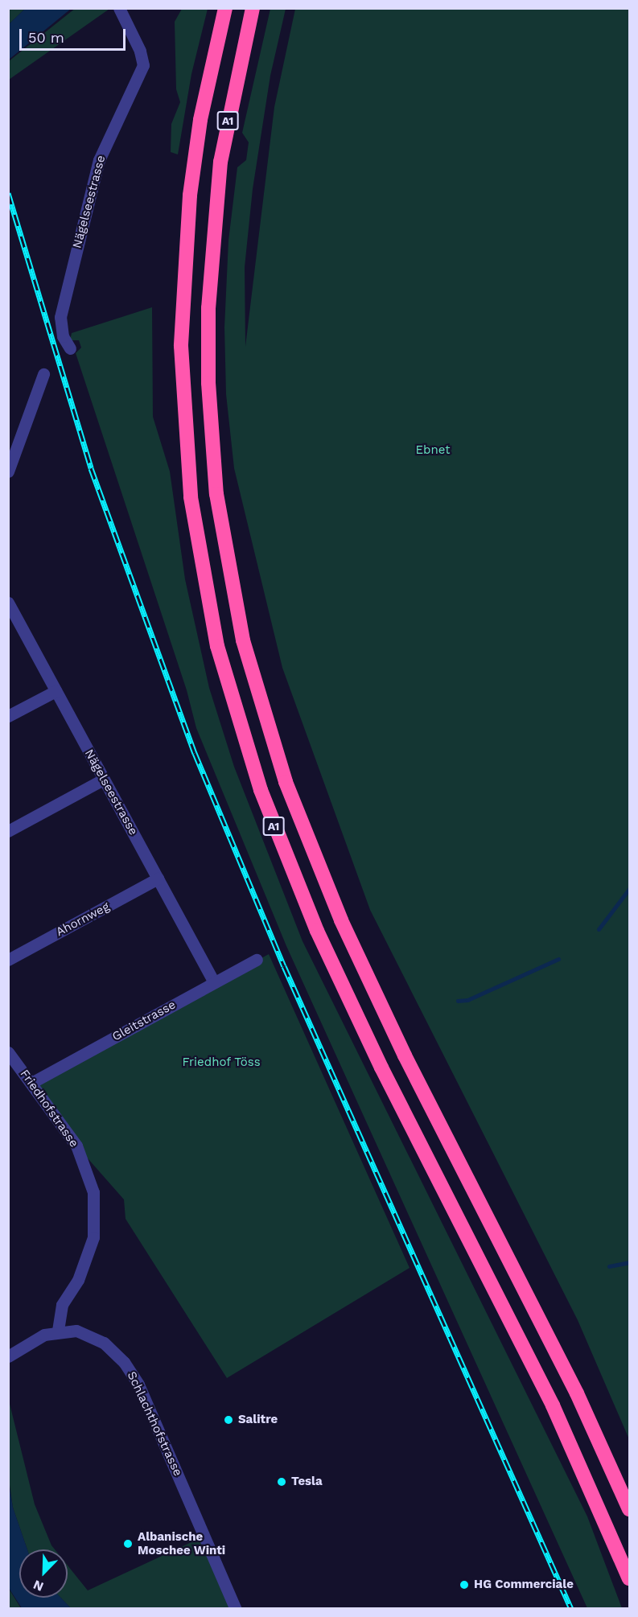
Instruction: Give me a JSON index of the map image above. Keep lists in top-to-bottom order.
{
  "streets": {
    "highway": ["A1"],
    "street": [
      "Nägelseestrasse",
      "Ahornweg",
      "Gleitstrasse",
      "Friedhofstrasse",
      "Schlachthofstrasse"
    ]
  },
  "crossings": [
    ["Nägelseestrasse", "Ahornweg"],
    ["Nägelseestrasse", "Gleitstrasse"],
    ["Gleitstrasse", "Friedhofstrasse"],
    ["Friedhofstrasse", "Schlachthofstrasse"]
  ],
  "parks": ["Ebnet", "Friedhof Töss"],
  "places": [
    "Salitre",
    "Tesla",
    "Albanische Moschee Winti",
    "HG Commerciale"
  ],
  "scale_bar": "50 m",
  "north": "bottom left"
}
